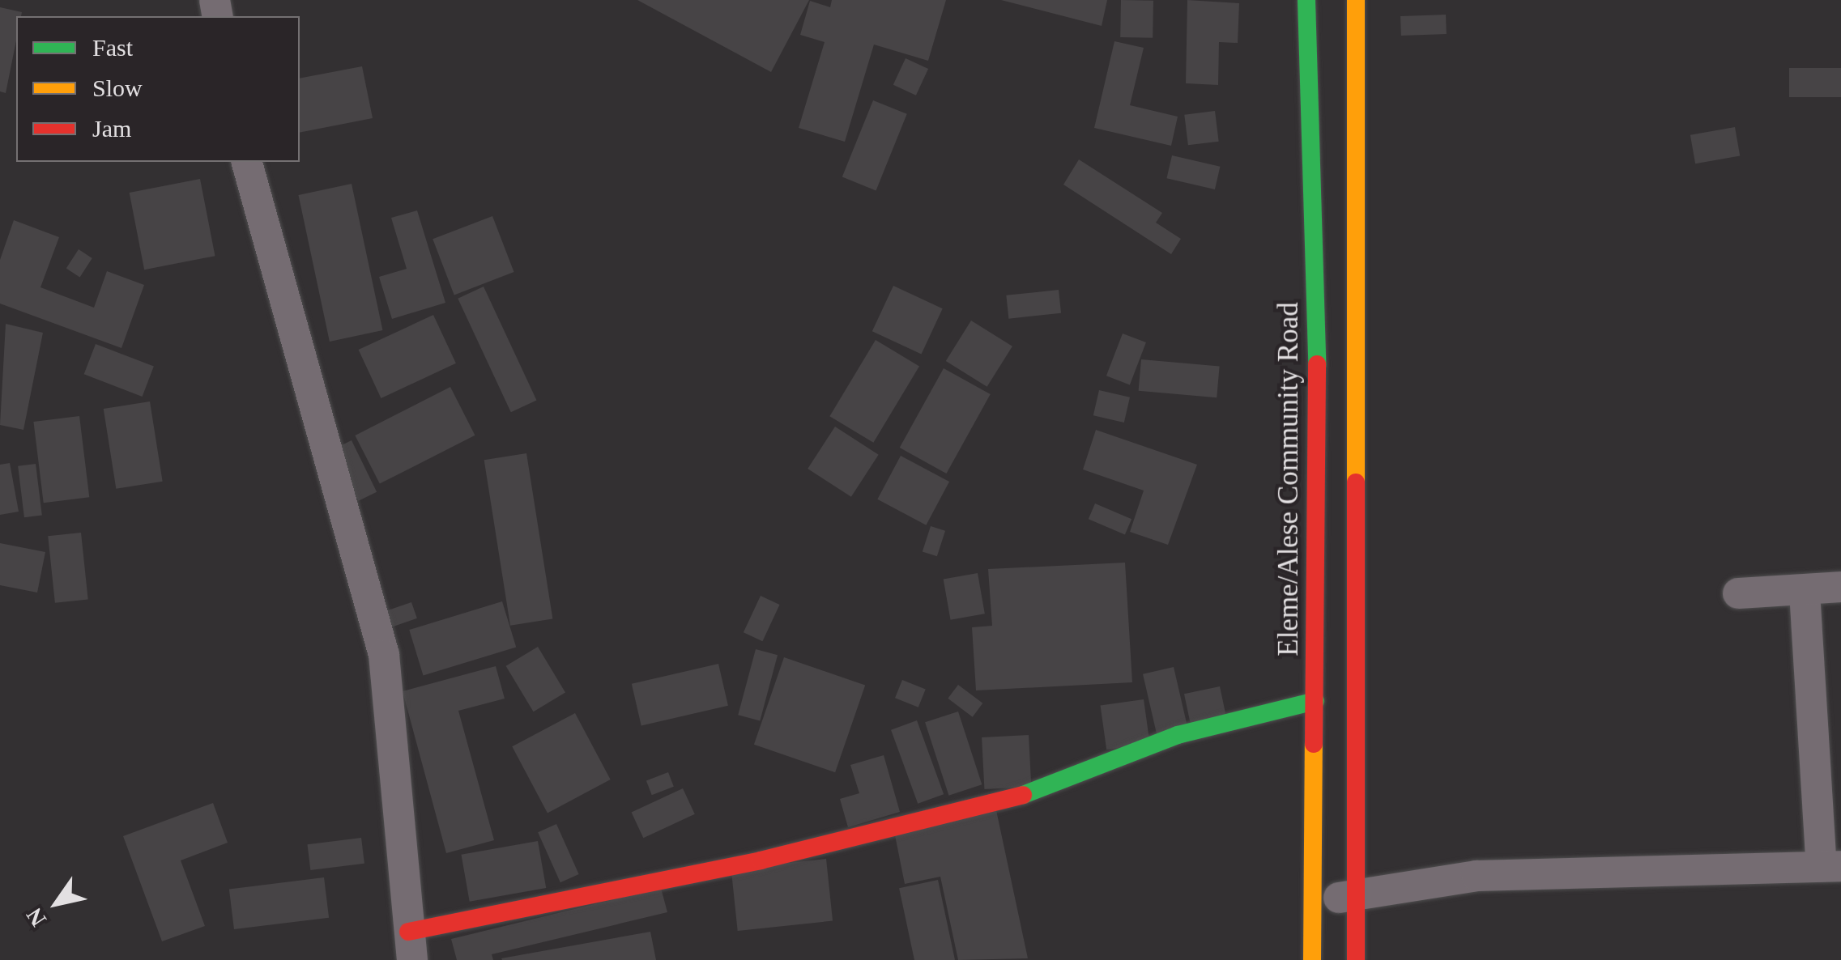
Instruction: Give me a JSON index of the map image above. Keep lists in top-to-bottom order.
{
  "streets": {
    "main road": ["Eleme/Alese Community Road"]
  },
  "legend": ["Fast", "Slow", "Jam"],
  "north": "bottom left"
}
